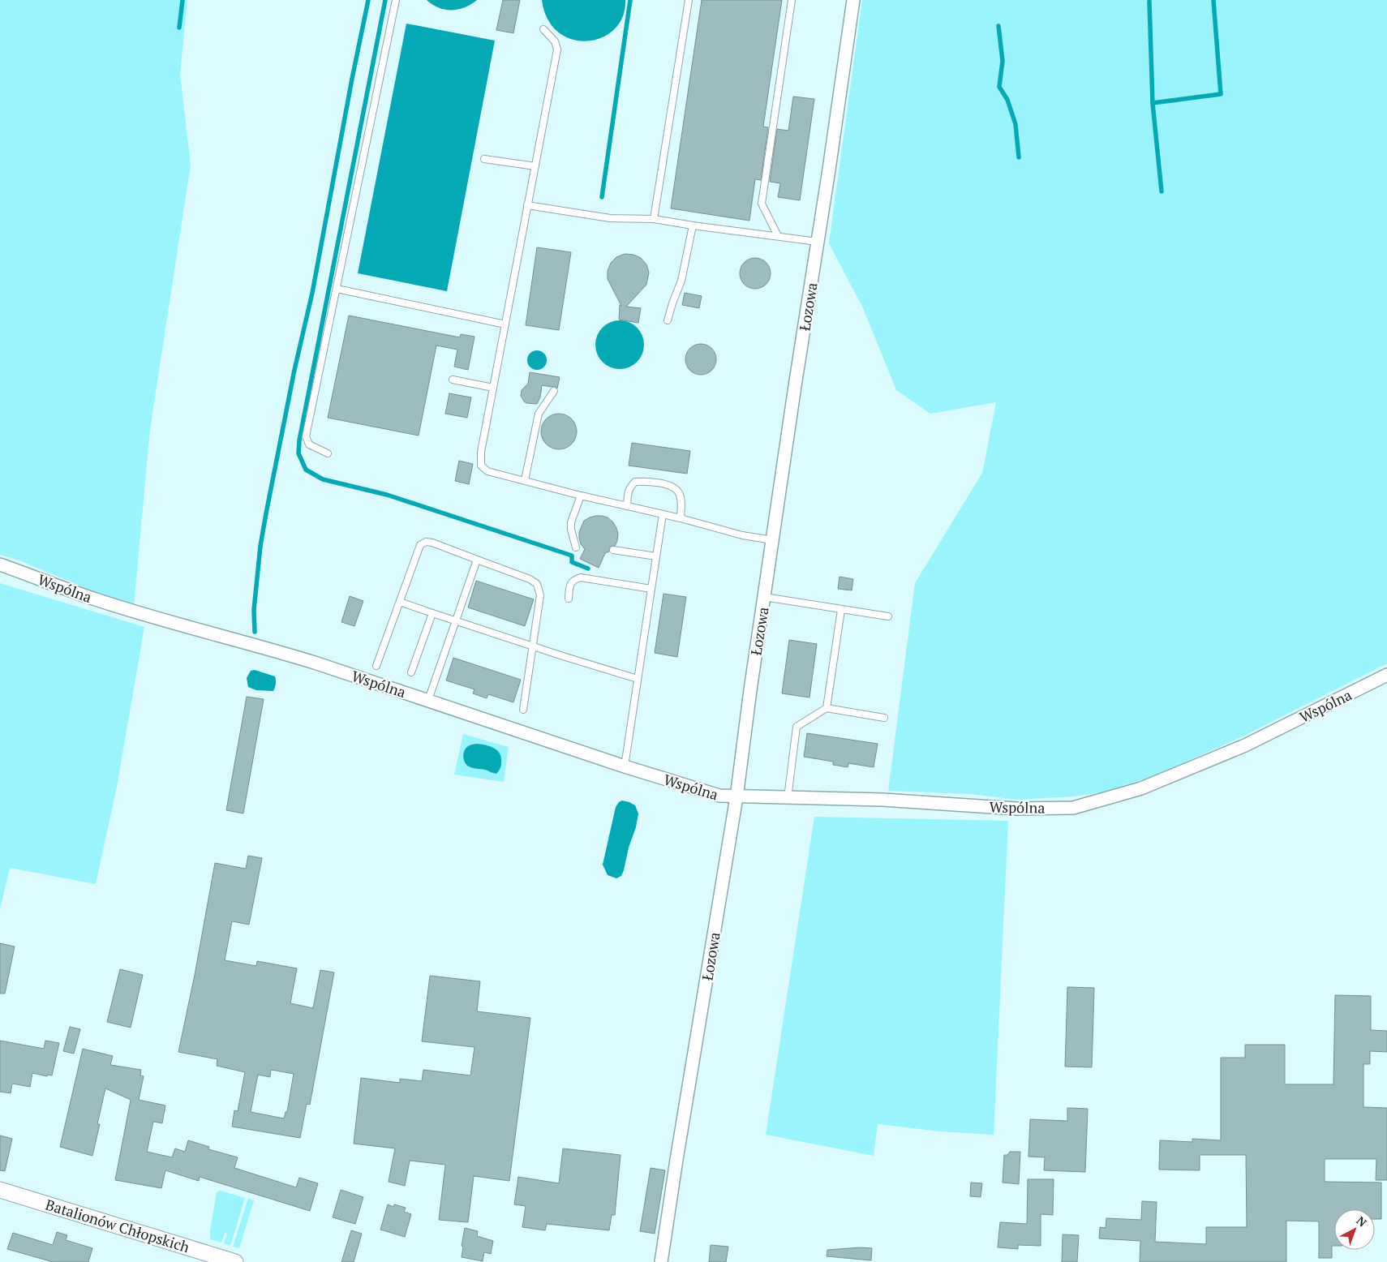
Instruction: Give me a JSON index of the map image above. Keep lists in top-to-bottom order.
{
  "streets": {
    "street": ["Łozowa", "Wspólna", "Batalionów Chłopskich"]
  },
  "crossings": [
    ["Łozowa", "Wspólna"]
  ],
  "north": "top right"
}
